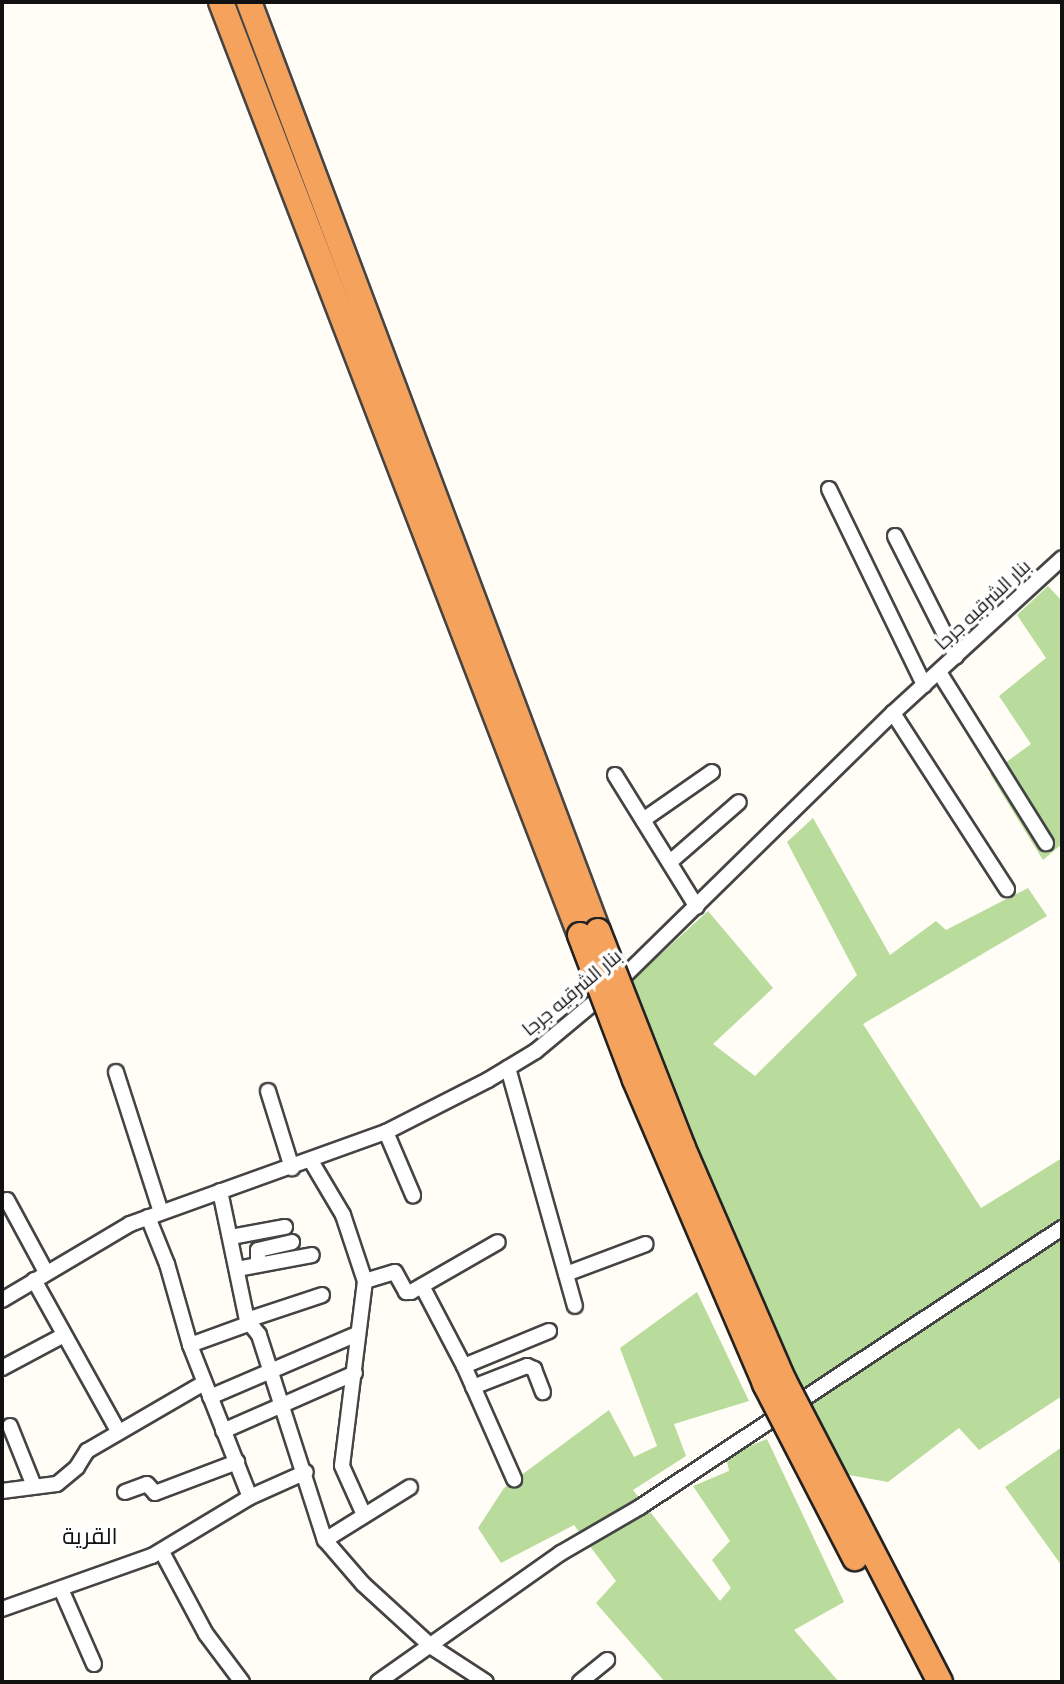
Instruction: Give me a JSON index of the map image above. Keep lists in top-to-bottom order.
{
  "streets": {
    "street": ["بنار الشرقيه جرجا"]
  },
  "districts": ["القرية"]
}
